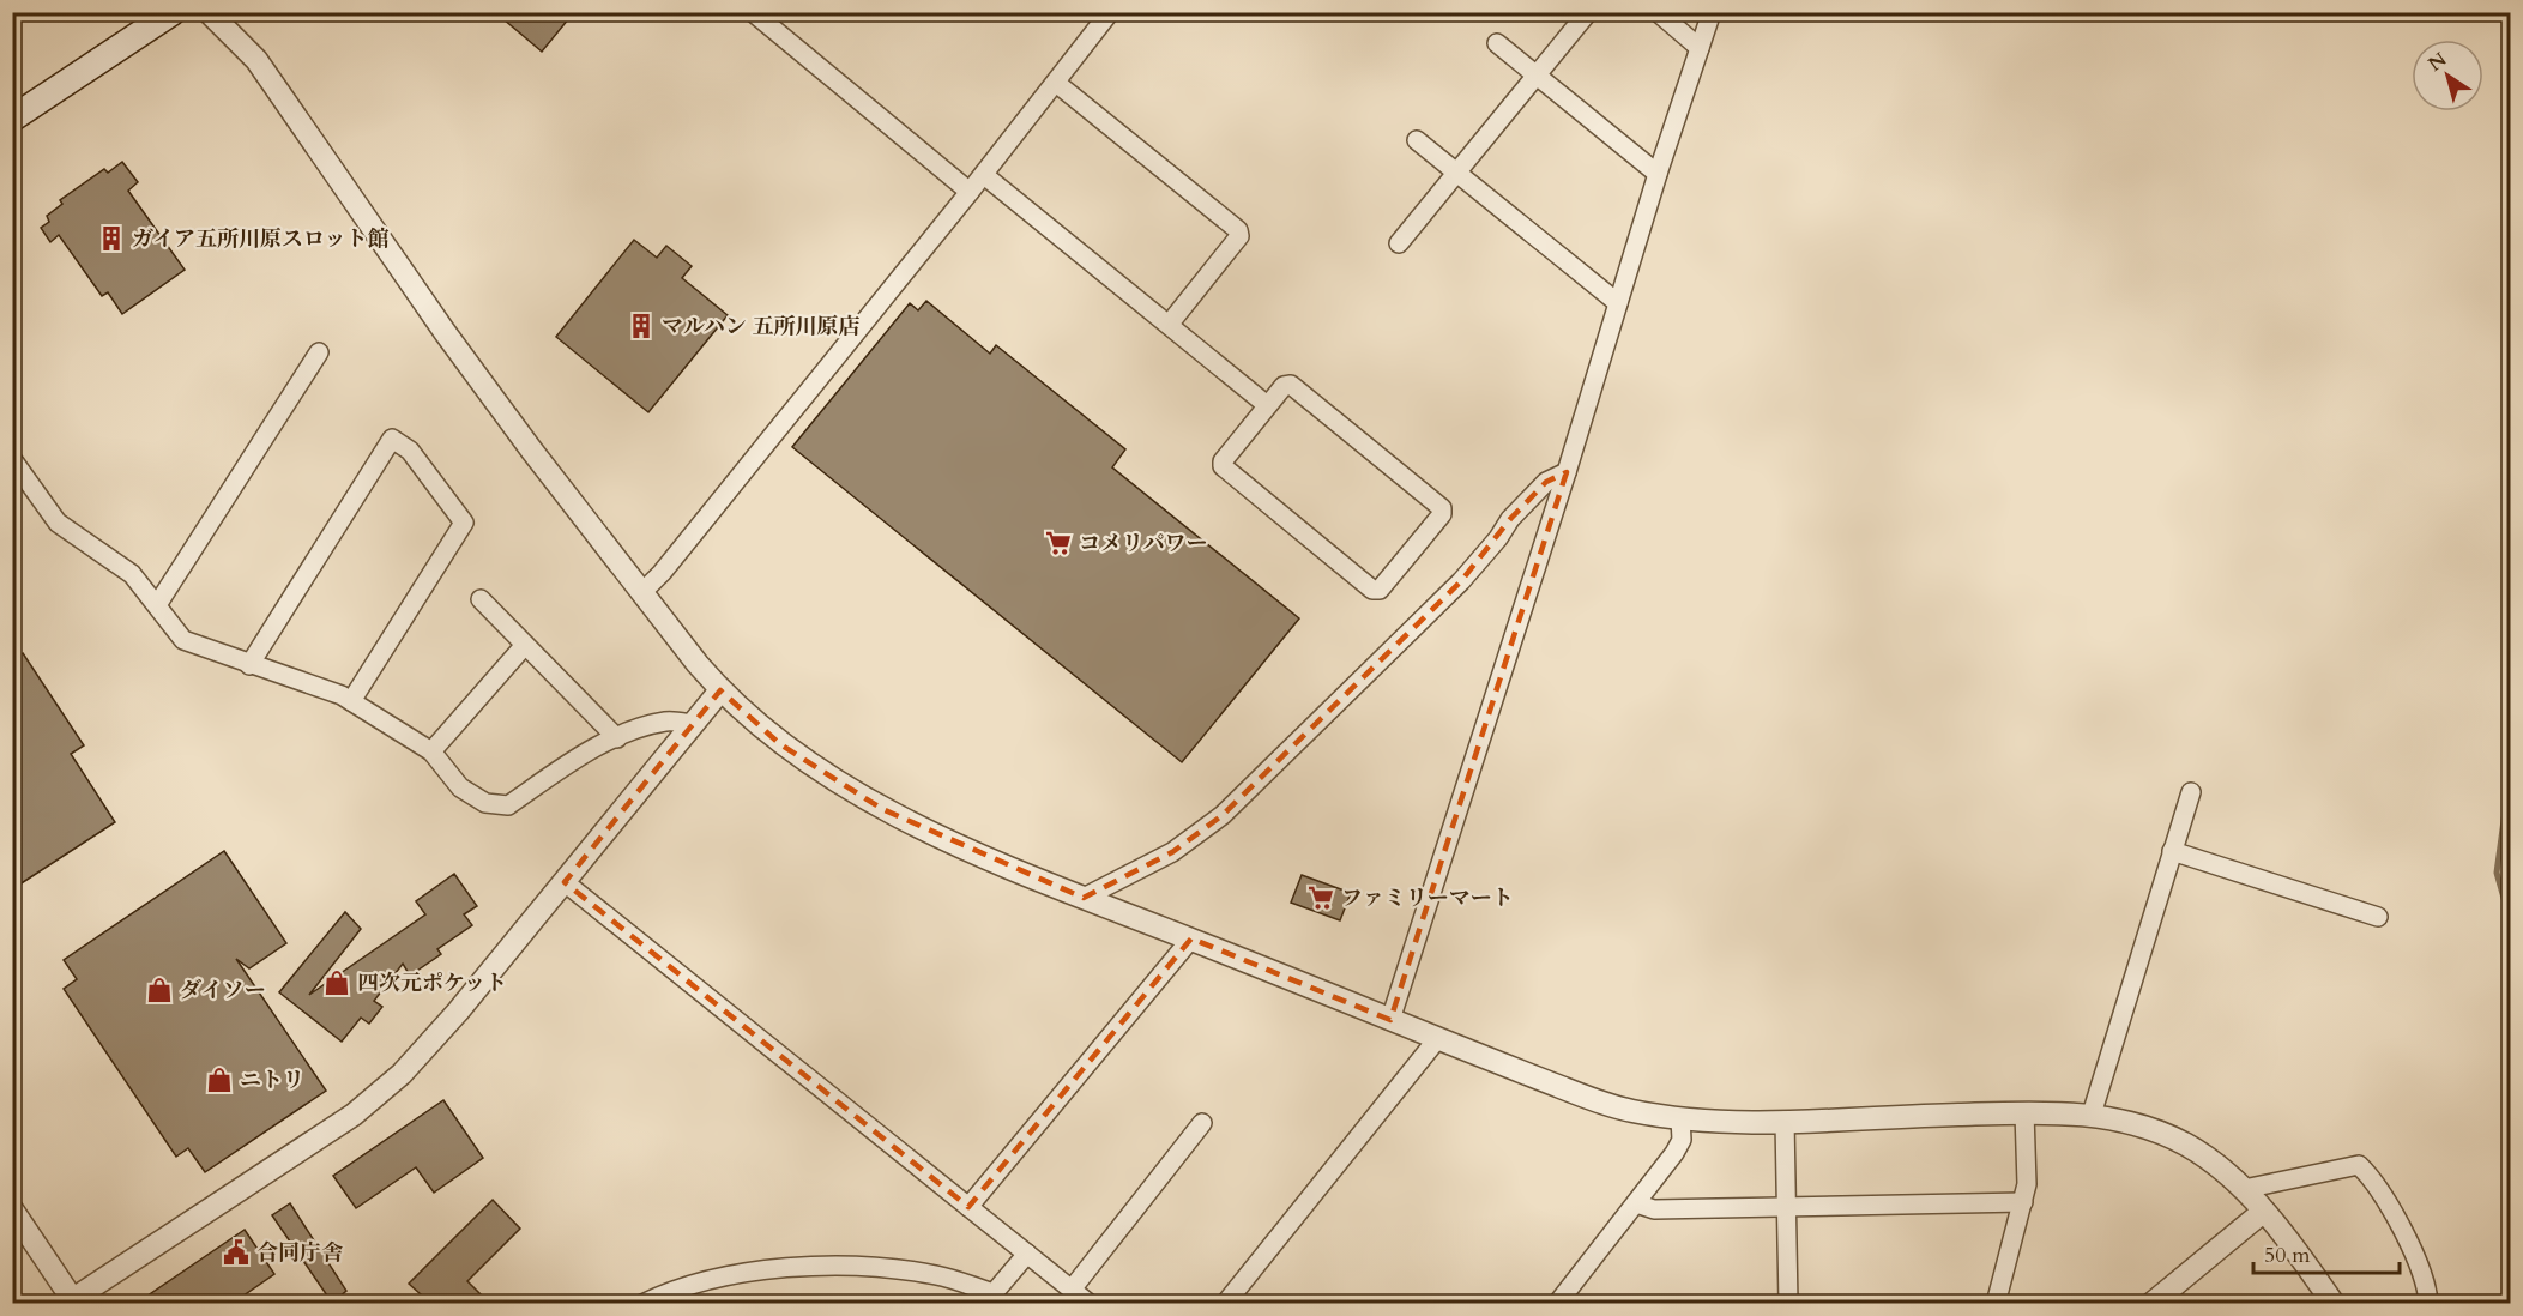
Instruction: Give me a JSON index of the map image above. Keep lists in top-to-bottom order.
{
  "places": {
    "building": ["ガイア五所川原スロット館", "マルハン 五所川原店"],
    "supermarket": ["コメリパワー", "ファミリーマート"],
    "shop": ["四次元ポケット", "ダイソー", "ニトリ"],
    "public building": ["合同庁舎"]
  },
  "scale_bar": "50 m",
  "north": "top left"
}
